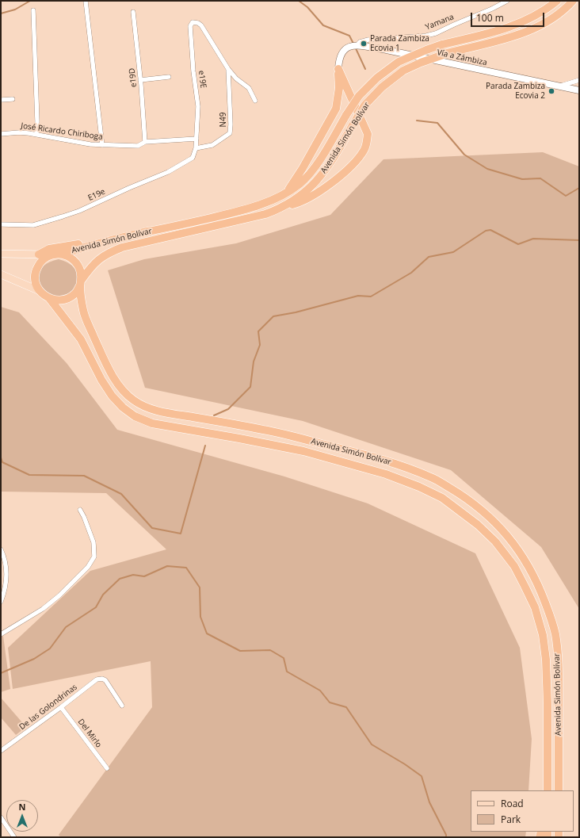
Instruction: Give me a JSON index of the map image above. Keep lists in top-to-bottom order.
{
  "streets": {
    "highway": ["Avenida Simón Bolívar"],
    "street": [
      "Yamana",
      "Vía a Zámbiza",
      "e19D",
      "e19E",
      "N49",
      "José Ricardo Chiriboga",
      "E19e",
      "De las Golondrinas",
      "Del Mirlo"
    ]
  },
  "crossings": [
    ["Yamana", "Vía a Zámbiza"],
    ["e19D", "José Ricardo Chiriboga"],
    ["e19E", "N49"],
    ["e19E", "José Ricardo Chiriboga"],
    ["e19E", "E19e"],
    ["De las Golondrinas", "Del Mirlo"]
  ],
  "places": ["Parada Zambiza Ecovia 1", "Parada Zambiza Ecovia 2"],
  "legend": ["Road", "Park"],
  "scale_bar": "100 m",
  "north": "top"
}
